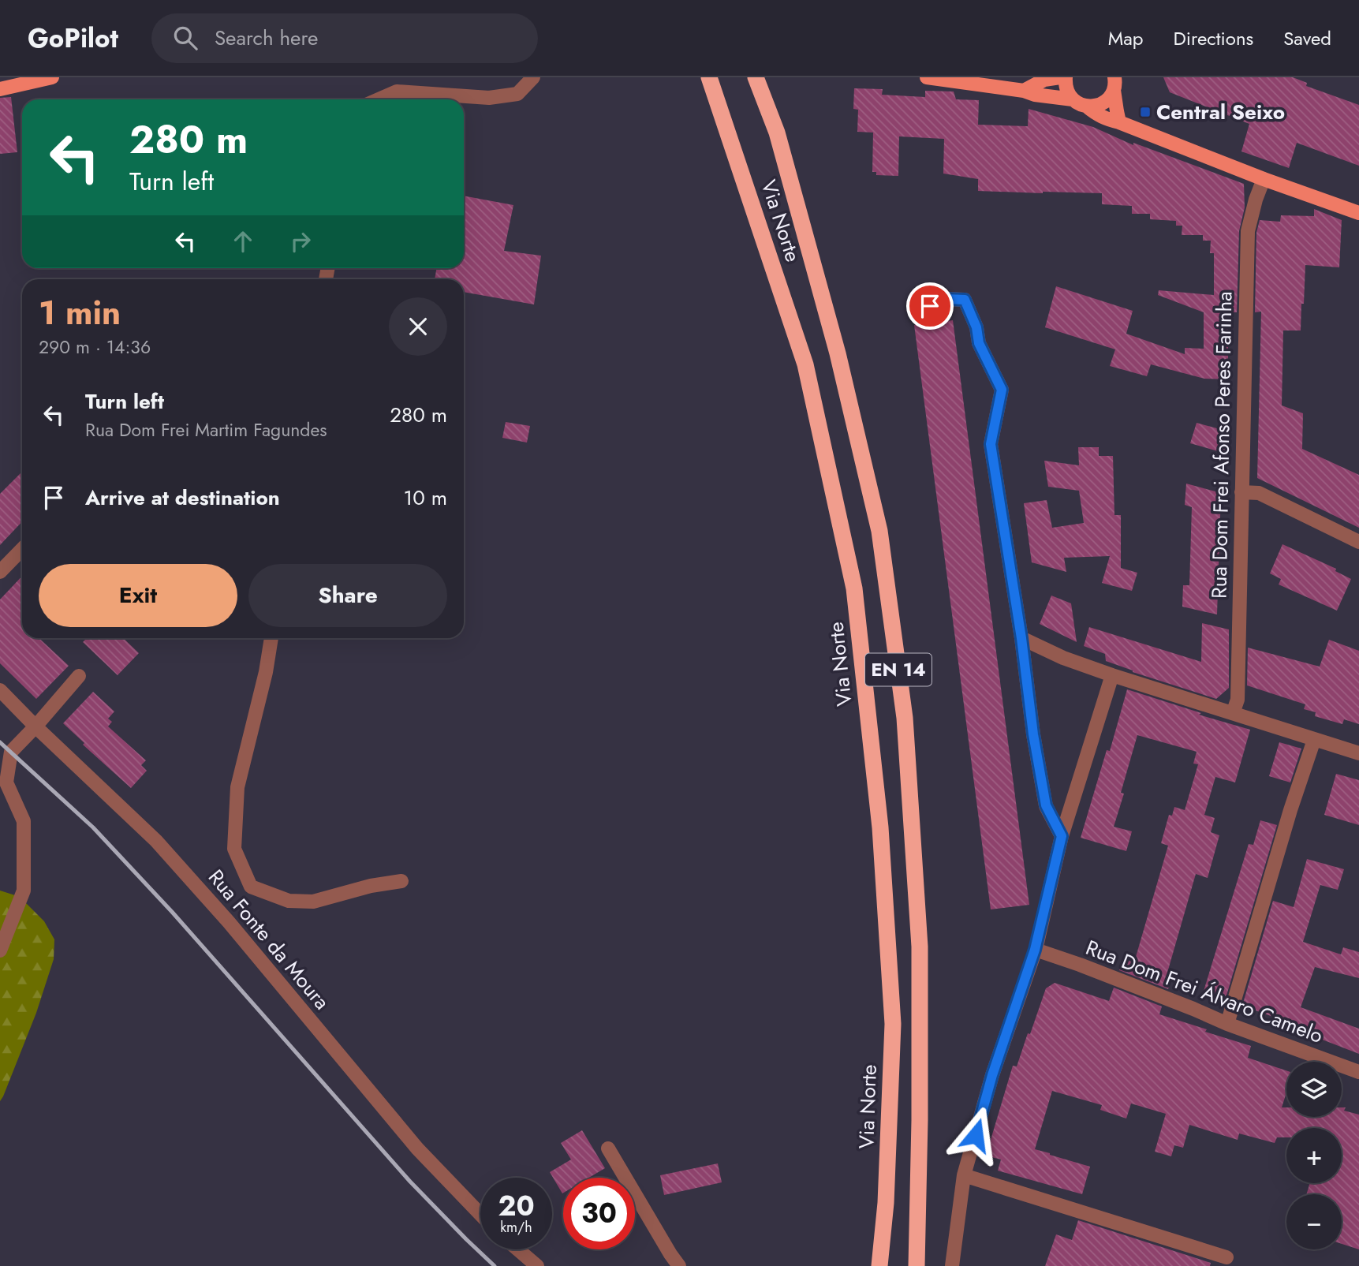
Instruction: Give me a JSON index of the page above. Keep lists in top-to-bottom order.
{
  "streets": {
    "highway": ["Via Norte", "EN 14"],
    "street": ["Rua Dom Frei Afonso Peres Farinha", "Rua Fonte da Moura", "Rua Dom Frei Álvaro Camelo"]
  },
  "places": {
    "transit": ["Central Seixo"]
  },
  "page": {
    "header": "GoPilot",
    "search": "Search here",
    "nav": ["Map", "Directions", "Saved"],
    "turn": ["280 m", "Turn left"],
    "heading": ["1 min", "290 m · 14:36"],
    "list": [
      {
        "name": "Turn left",
        "note": "Rua Dom Frei Martim Fagundes",
        "value": "280 m"
      },
      {
        "name": "Arrive at destination",
        "value": "10 m"
      }
    ],
    "buttons": ["Exit", "Share"],
    "map_buttons": ["+", "−"],
    "speed": "20 km/h",
    "limit": "30"
  }
}
